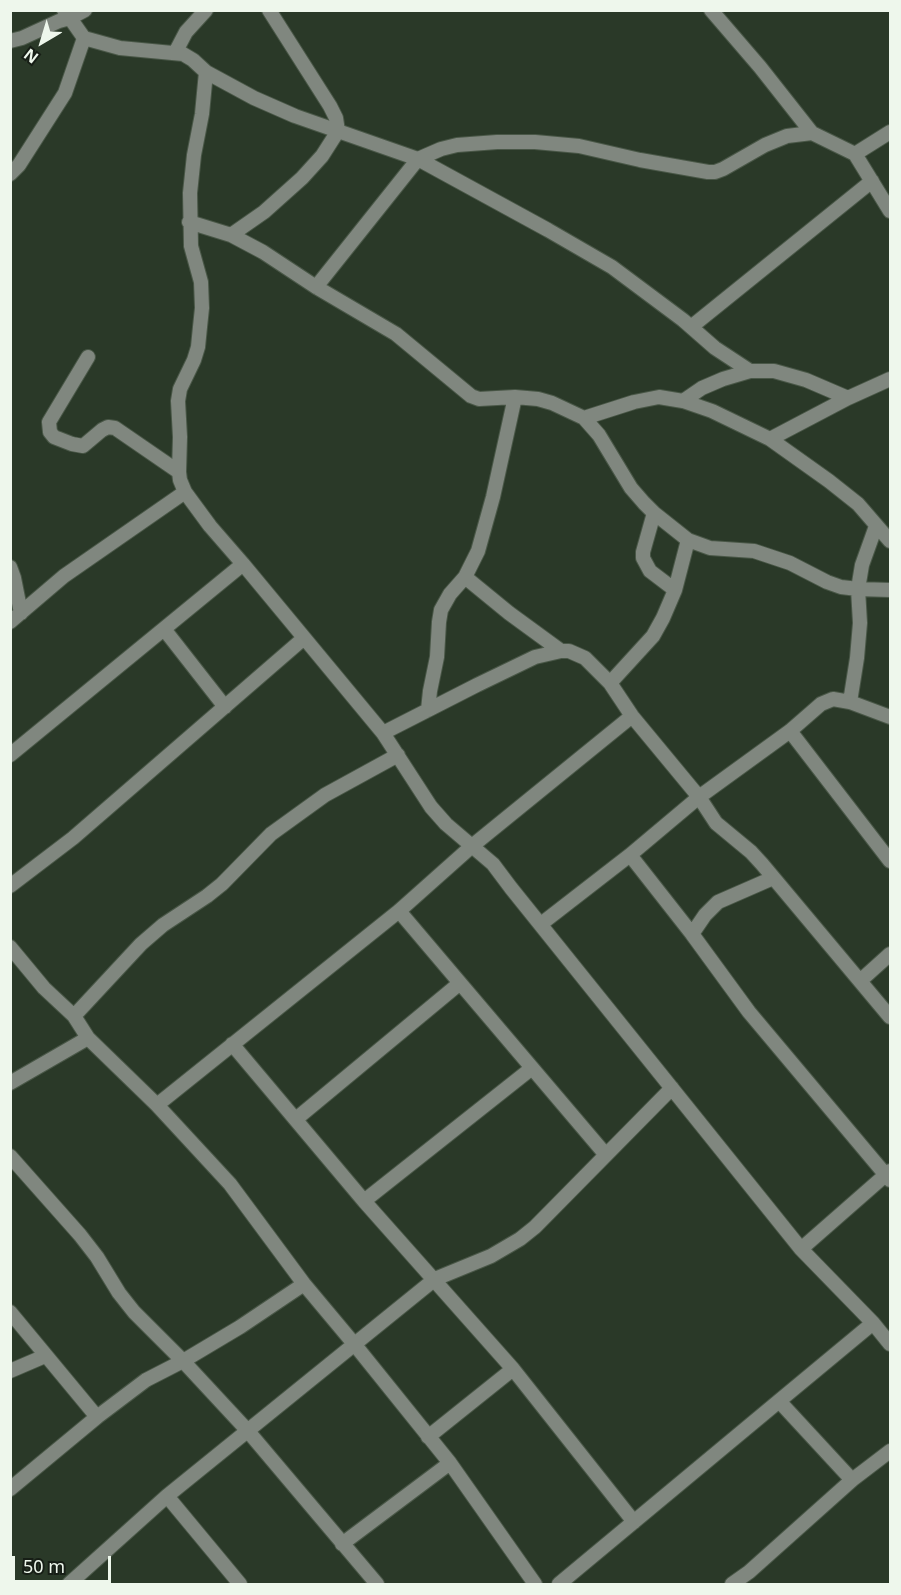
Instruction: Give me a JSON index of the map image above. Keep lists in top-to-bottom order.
{
  "scale_bar": "50 m",
  "north": "bottom left"
}
